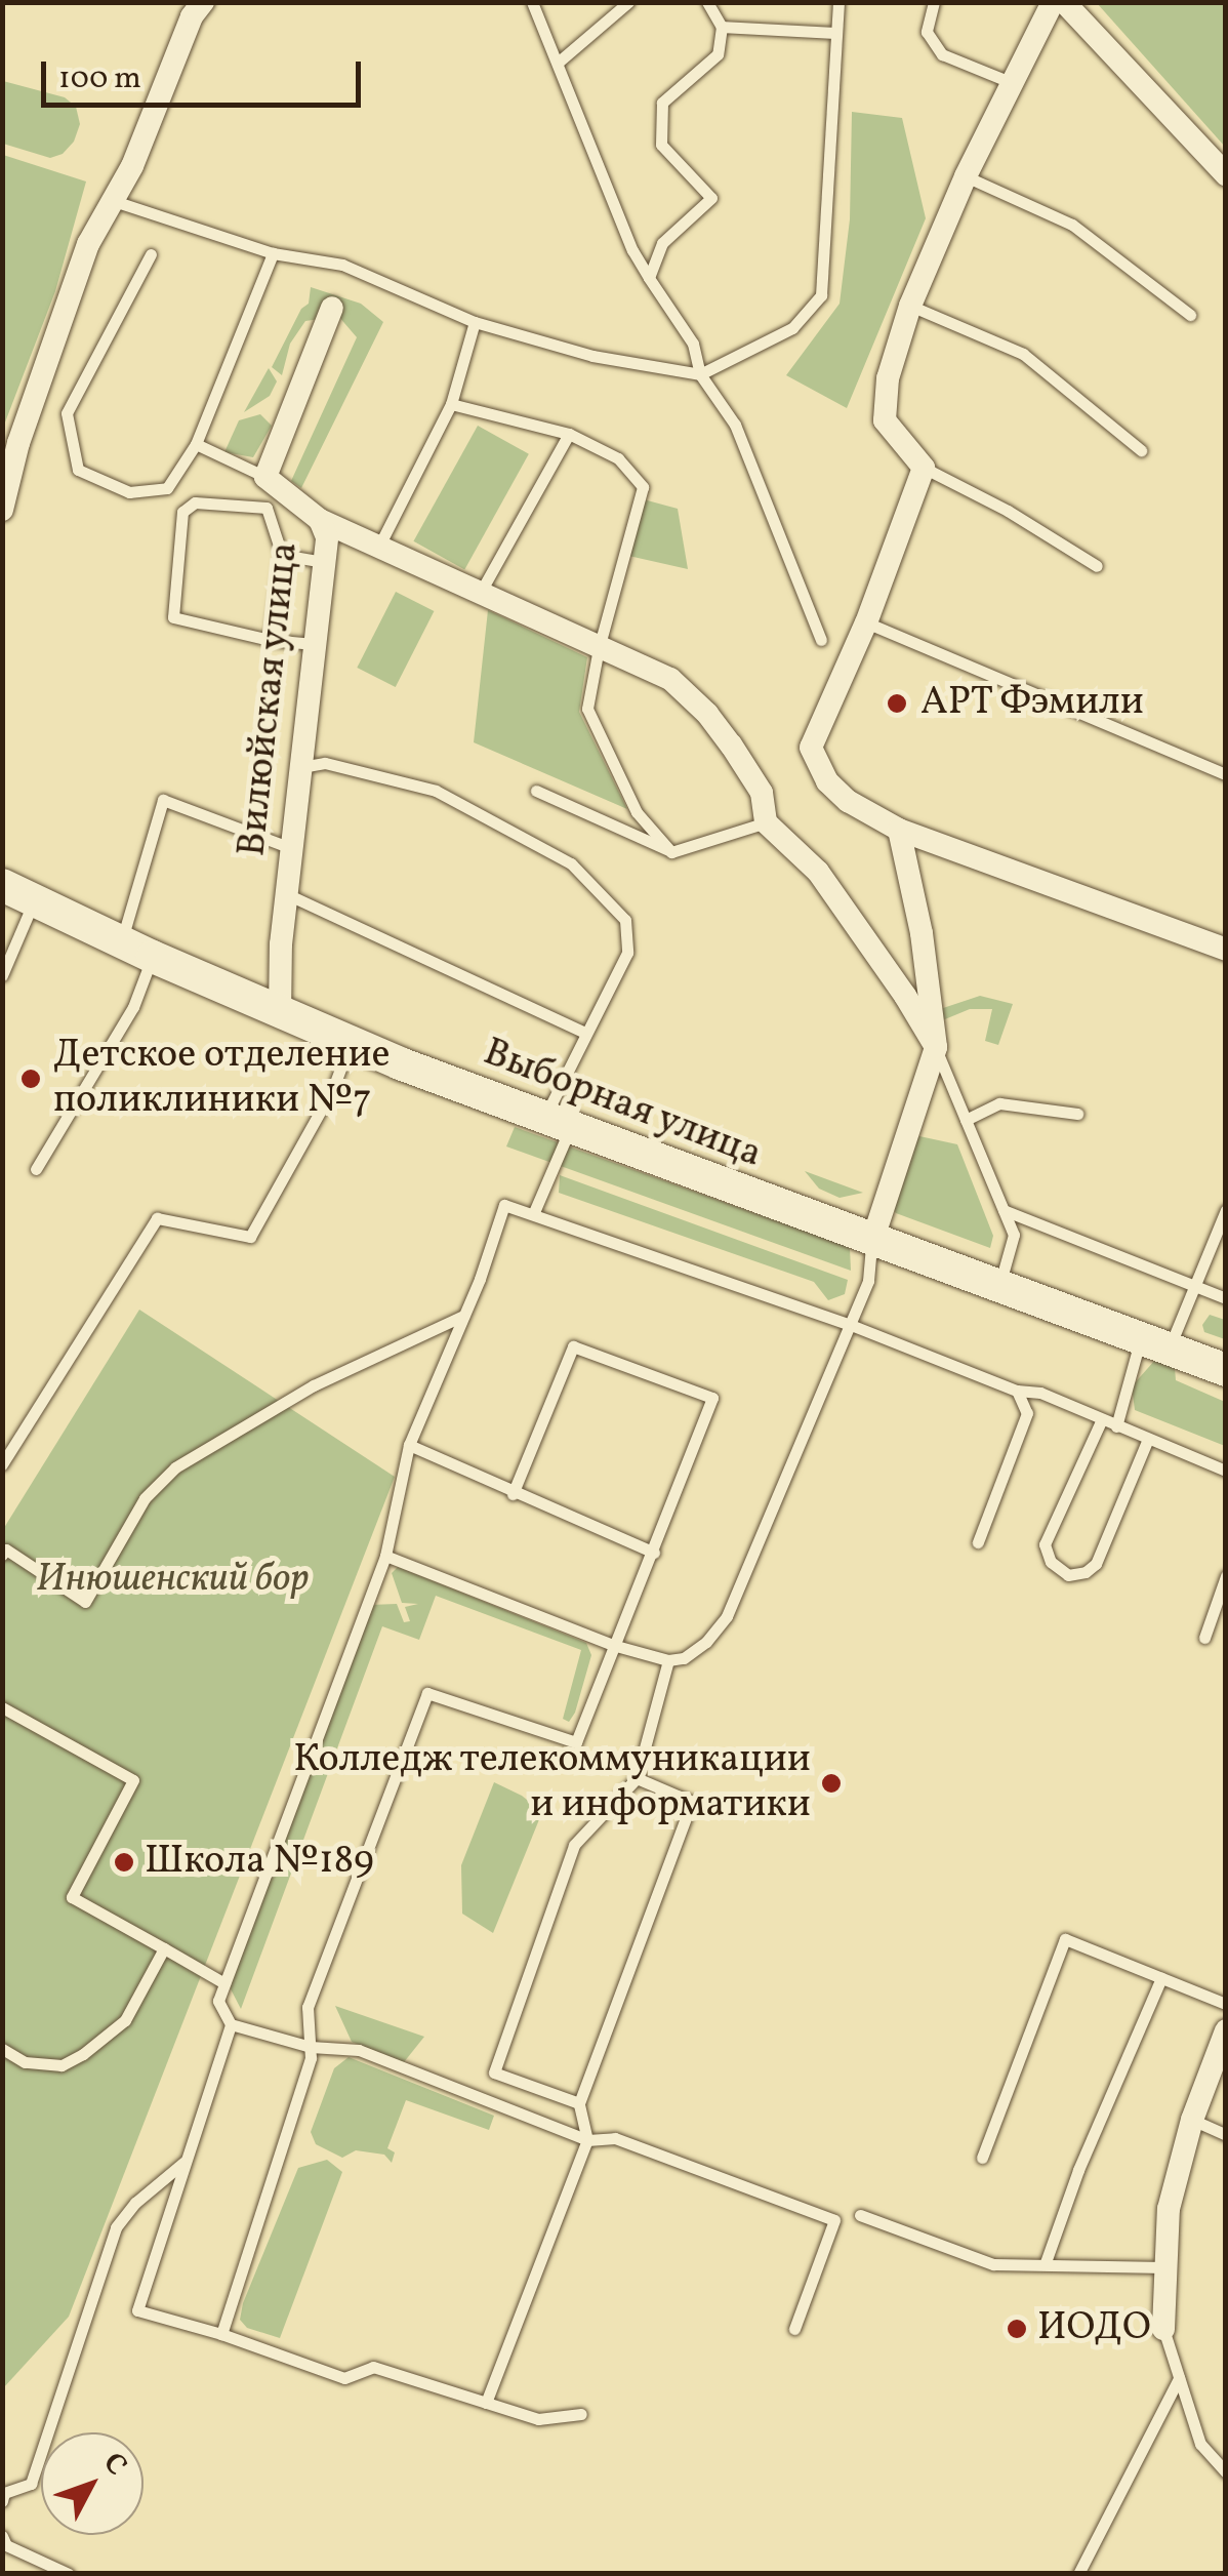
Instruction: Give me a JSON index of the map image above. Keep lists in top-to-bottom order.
{
  "streets": {
    "main road": ["Выборная улица"],
    "street": ["Вилюйская улица"]
  },
  "crossings": [
    ["Вилюйская улица", "Выборная улица"]
  ],
  "parks": ["Инюшенский бор"],
  "places": [
    "АРТ Фэмили",
    "Детское отделение поликлиники №7",
    "Колледж телекоммуникации и информатики",
    "Школа №189",
    "ИОДО"
  ],
  "scale_bar": "100 m",
  "north": "top right"
}
